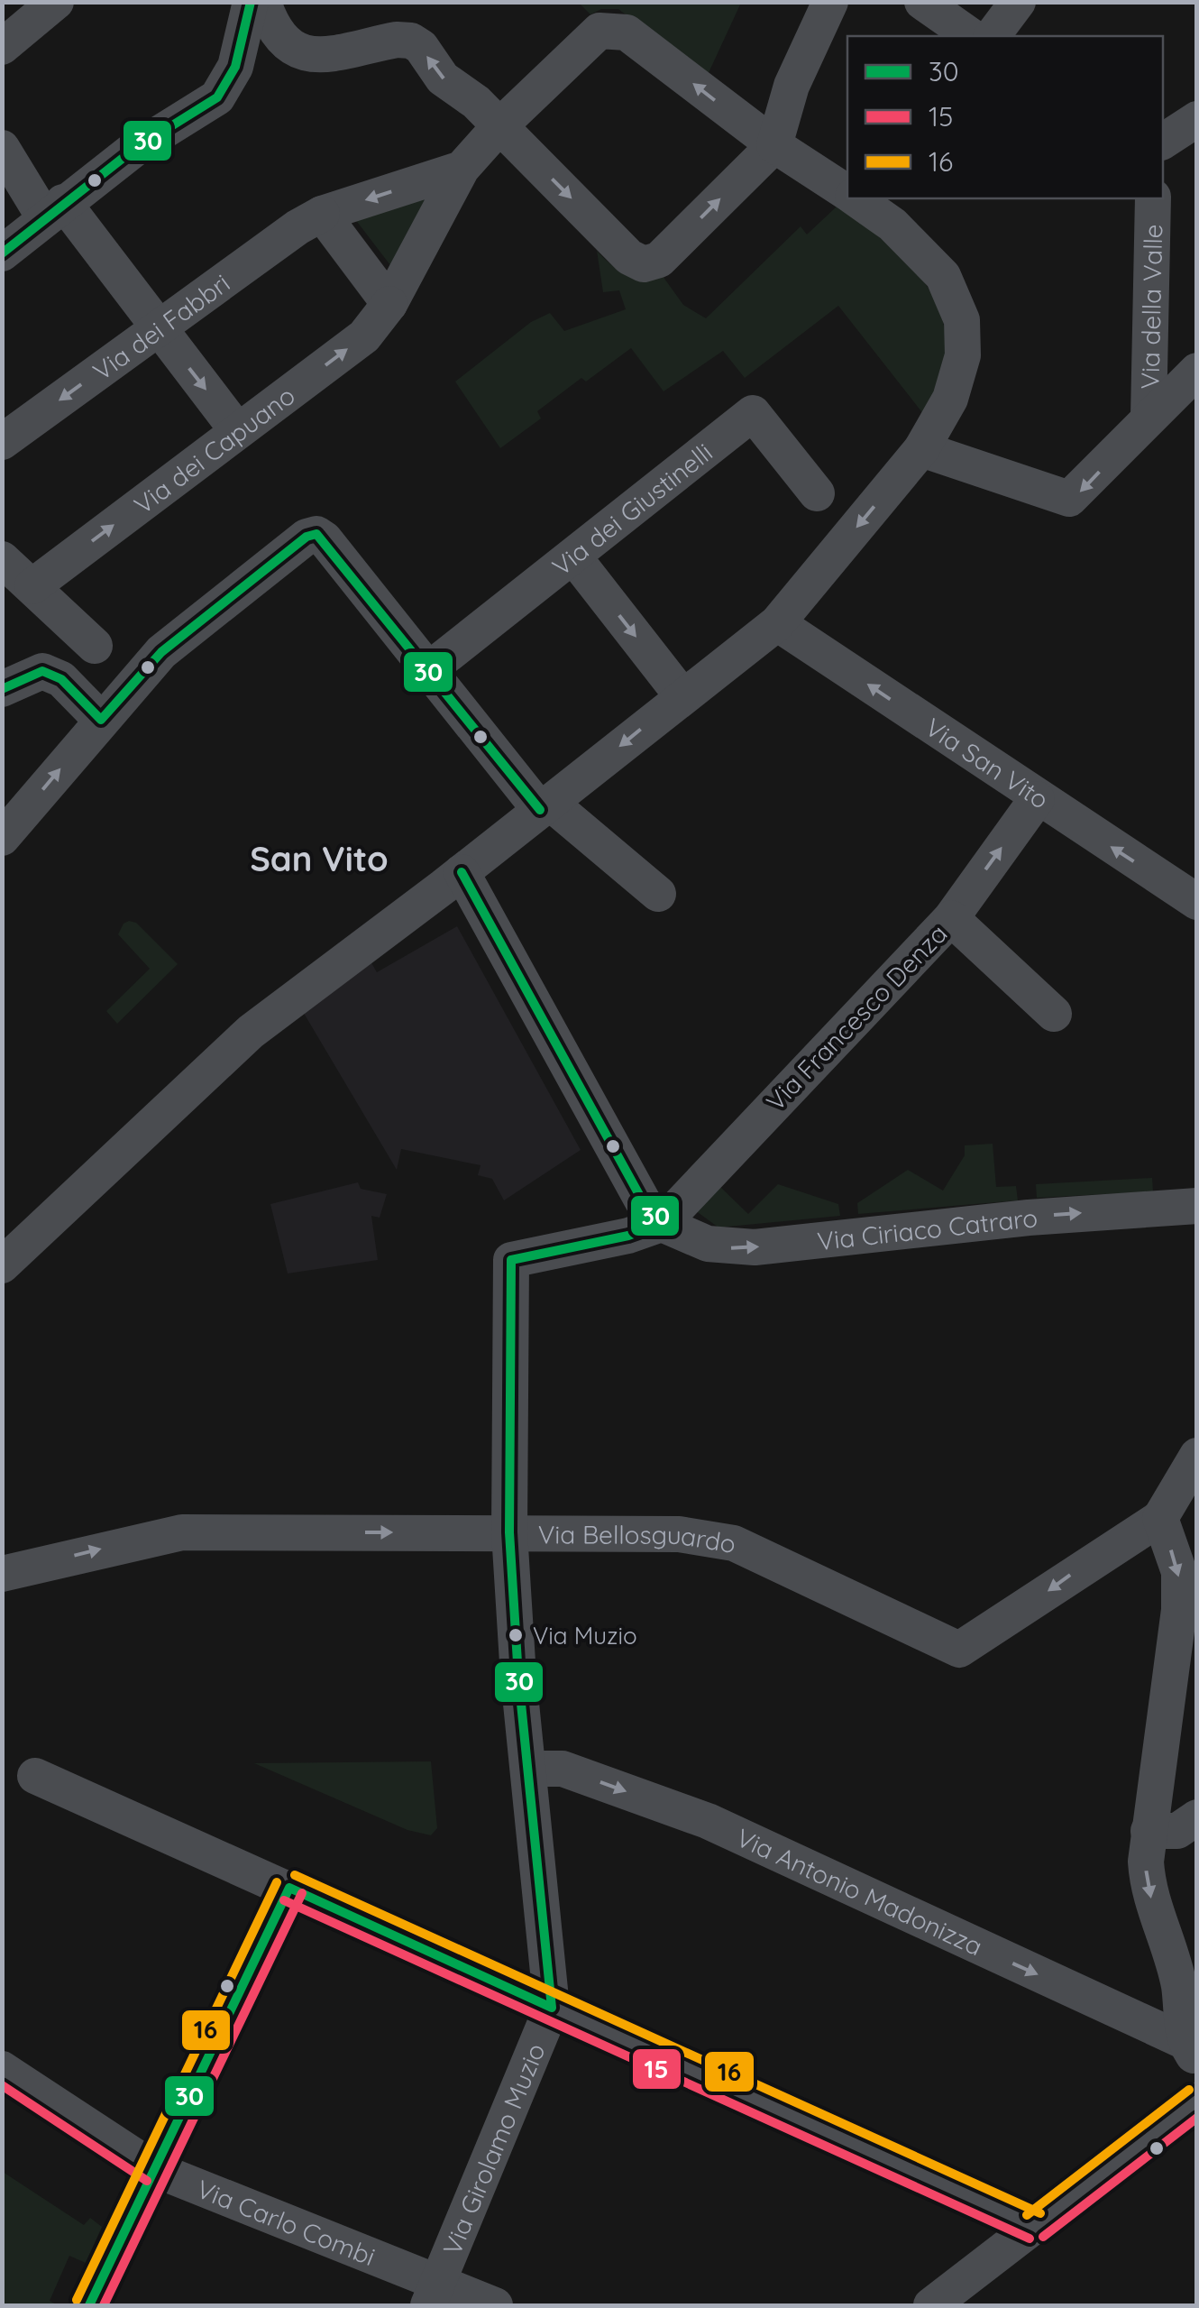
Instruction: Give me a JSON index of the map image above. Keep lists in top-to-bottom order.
{
  "streets": {
    "street": [
      "Via della Valle",
      "Via dei Fabbri",
      "Via dei Capuano",
      "Via dei Giustinelli",
      "Via San Vito",
      "Via Francesco Denza",
      "Via Ciriaco Catraro",
      "Via Bellosguardo",
      "Via Antonio Madonizza",
      "Via Girolamo Muzio",
      "Via Carlo Combi"
    ]
  },
  "crossings": [
    ["Via dei Fabbri", "Via dei Capuano"],
    ["Via dei Capuano", "Via San Vito"],
    ["Via San Vito", "Via Francesco Denza"],
    ["Via Francesco Denza", "Via Ciriaco Catraro"],
    ["Via Francesco Denza", "Via Girolamo Muzio"],
    ["Via Ciriaco Catraro", "Via Girolamo Muzio"],
    ["Via Bellosguardo", "Via Girolamo Muzio"],
    ["Via Antonio Madonizza", "Via Girolamo Muzio"],
    ["Via Girolamo Muzio", "Via Carlo Combi"]
  ],
  "one_way": ["Via dei Fabbri", "Via Ciriaco Catraro"],
  "districts": ["San Vito"],
  "places": ["Via Muzio"],
  "lines": ["transit line 30", "transit line 16", "transit line 15"],
  "legend": ["30", "15", "16"]
}
